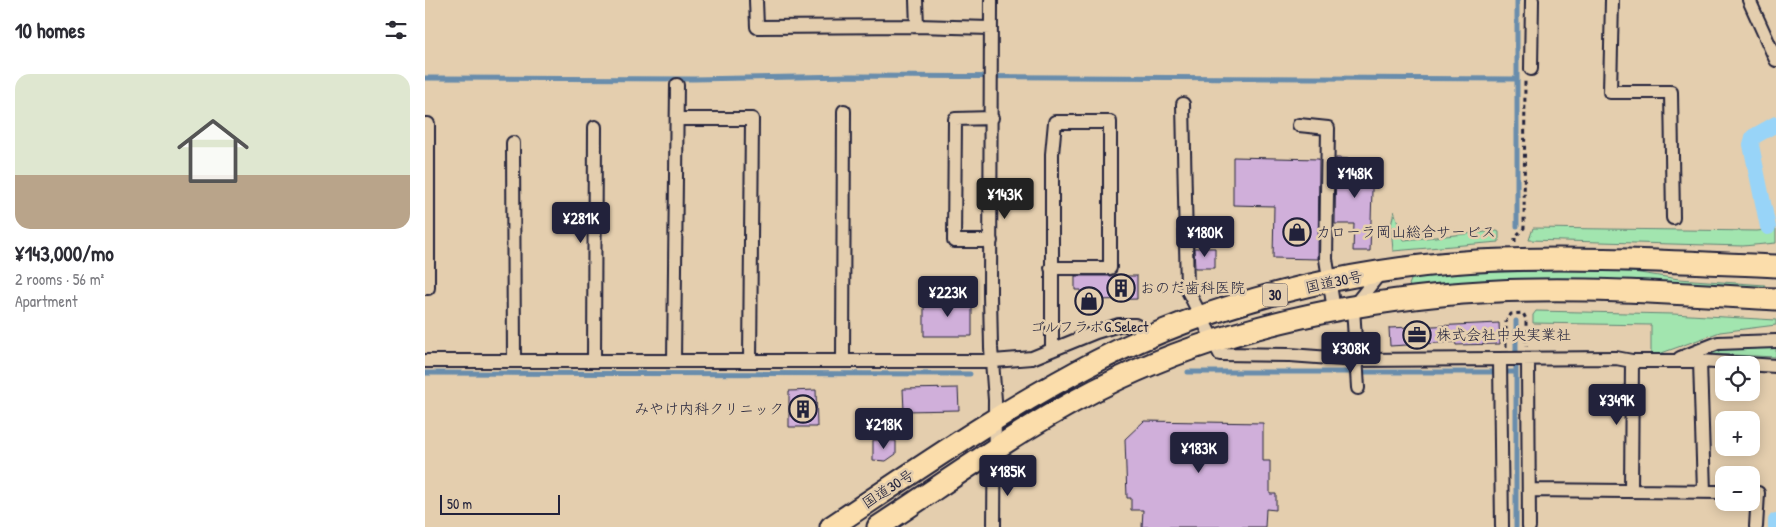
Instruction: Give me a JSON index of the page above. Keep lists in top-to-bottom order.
{
  "streets": {
    "highway": ["国道30号", "30"]
  },
  "places": {
    "shop": ["カローラ岡山総合サービス", "ゴルフラボG.Select"],
    "building": ["おのだ歯科医院", "みやけ内科クリニック"],
    "office": ["株式会社中央実業社"]
  },
  "scale_bar": "50 m",
  "page": {
    "heading": "10 homes",
    "list": [
      {
        "name": "¥143,000/mo",
        "note": "2 rooms · 56 m² · Apartment"
      }
    ],
    "price": [
      "¥148K",
      "¥143K",
      "¥281K",
      "¥180K",
      "¥223K",
      "¥308K",
      "¥349K",
      "¥218K",
      "¥183K",
      "¥185K"
    ],
    "map_buttons": ["+", "−"],
    "scale": "50 m"
  }
}
